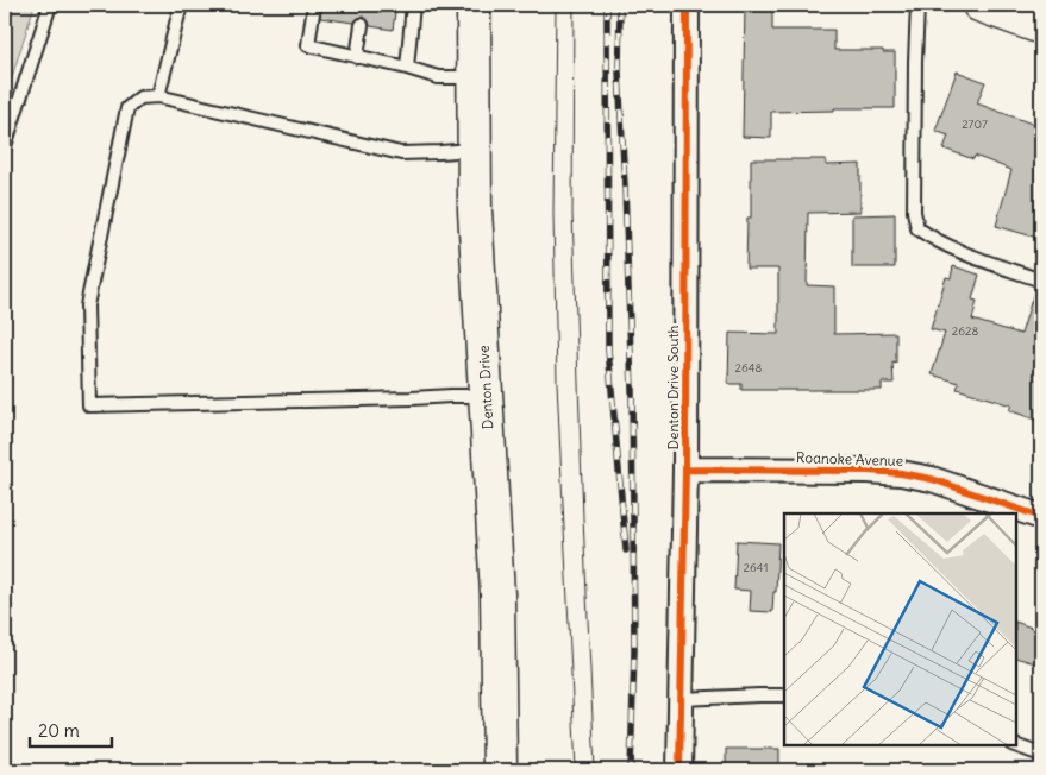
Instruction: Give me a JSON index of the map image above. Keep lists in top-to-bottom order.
{
  "streets": {
    "main road": ["Denton Drive"],
    "street": ["Denton Drive South", "Roanoke Avenue"]
  },
  "crossings": [
    ["Denton Drive South", "Roanoke Avenue"]
  ],
  "house_numbers": [
    "2707",
    "2628",
    "2648",
    "2641"
  ],
  "scale_bar": "20 m"
}
